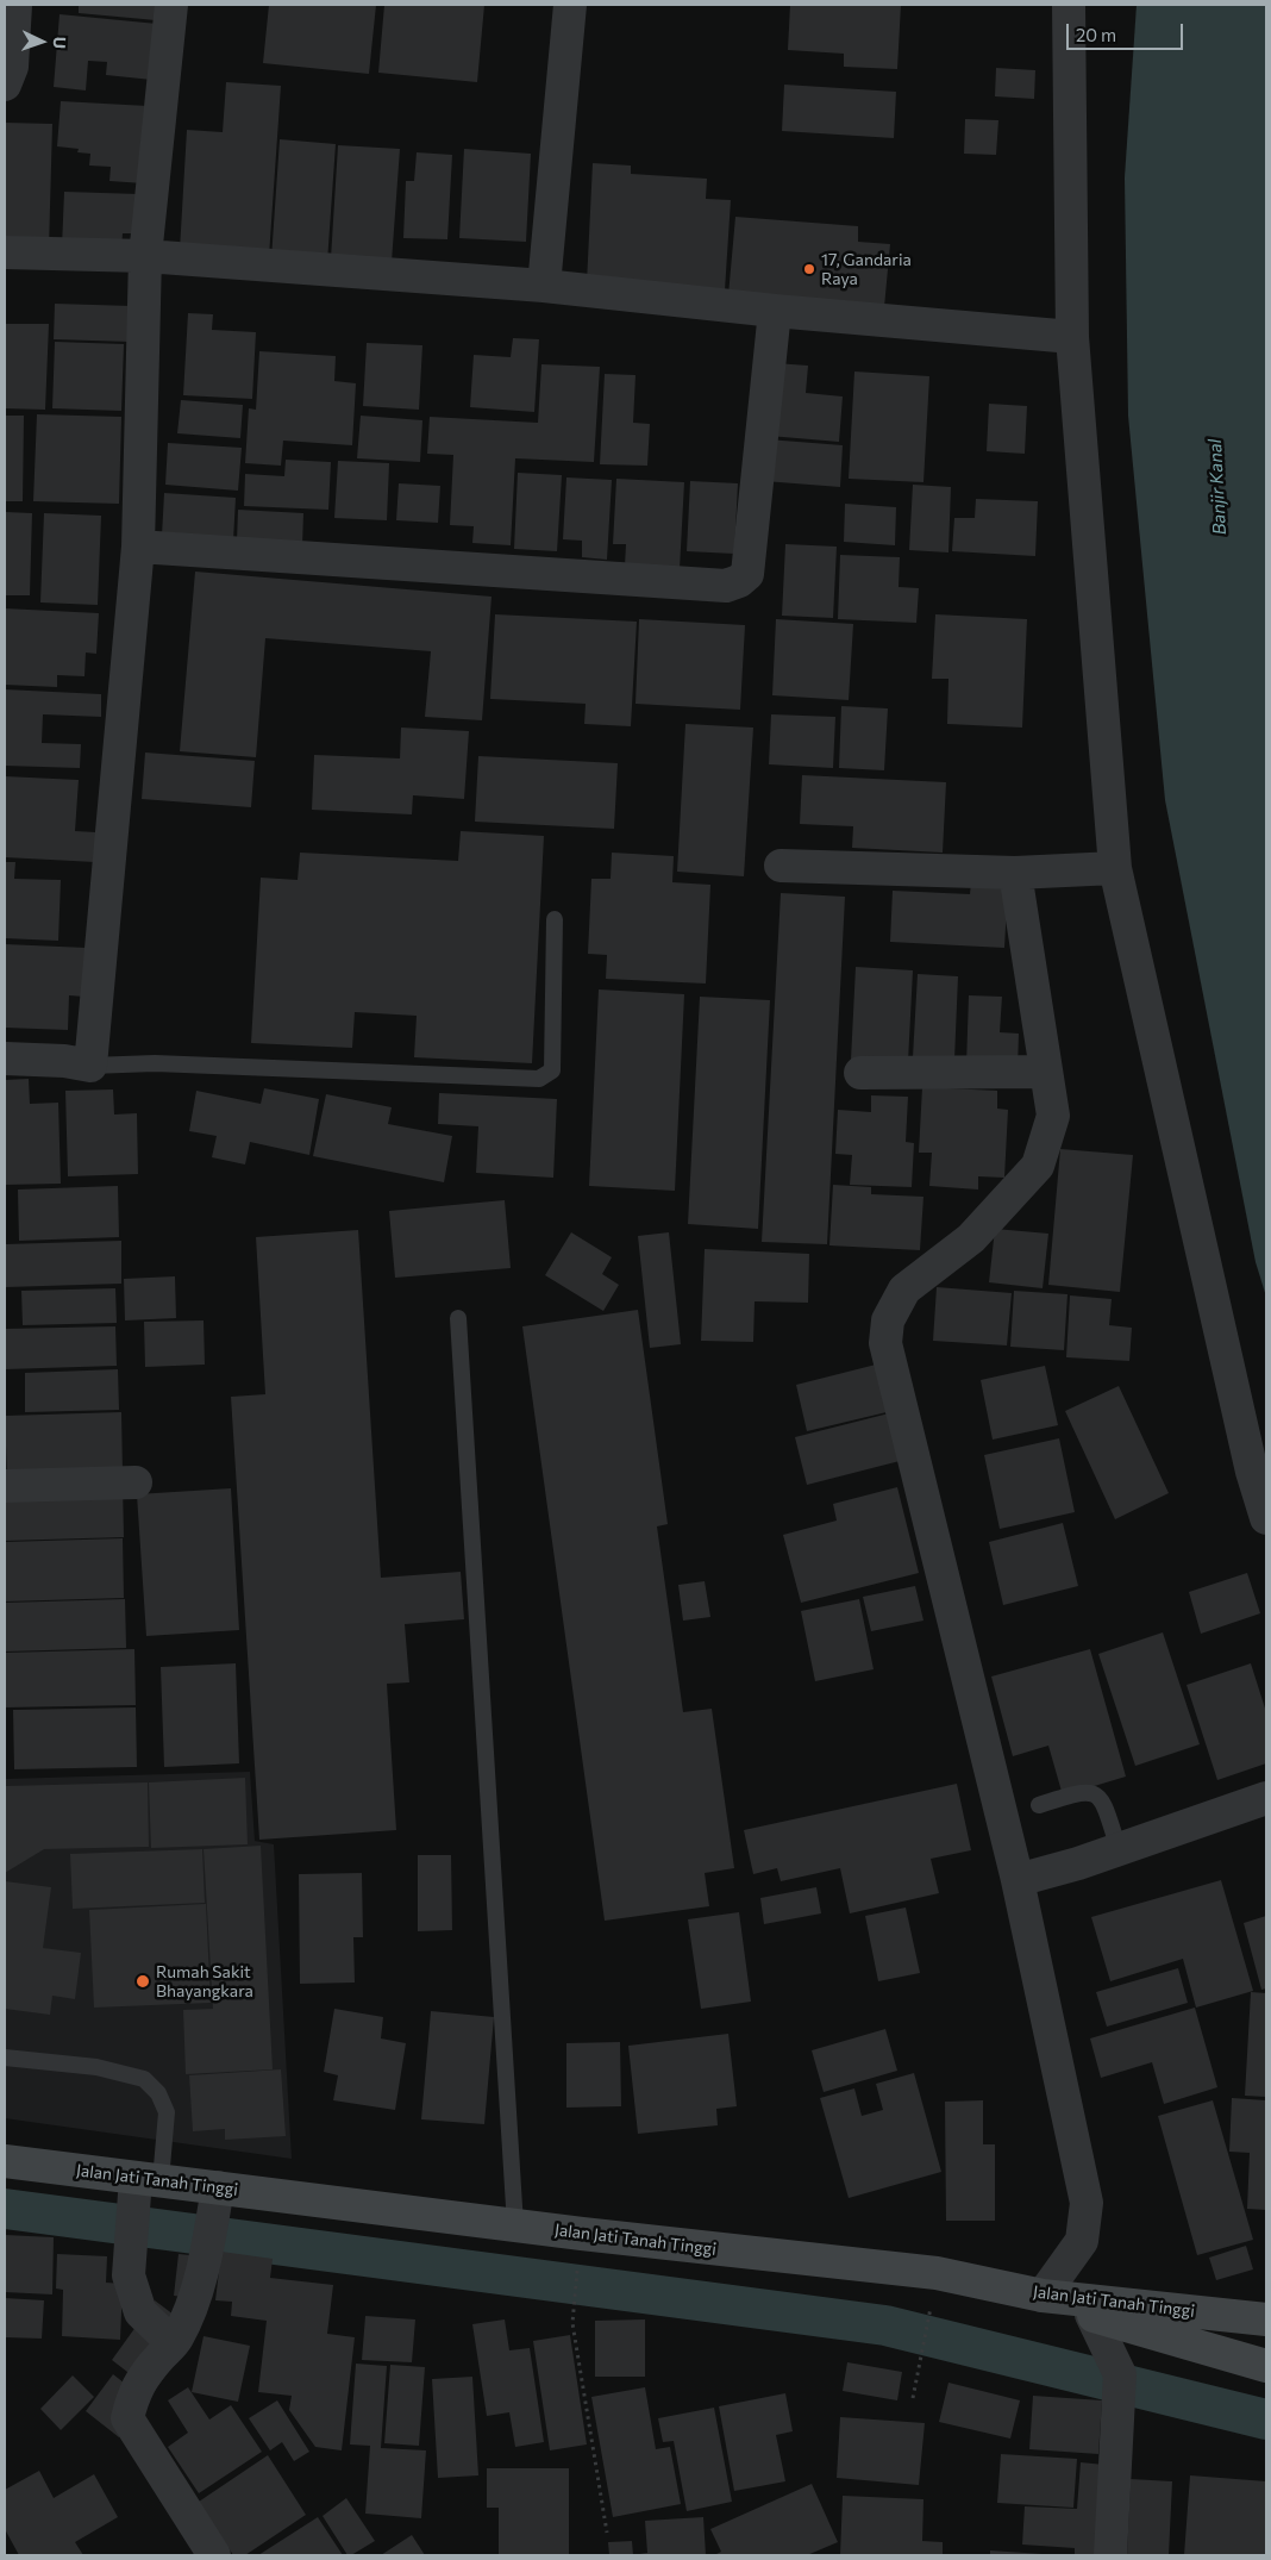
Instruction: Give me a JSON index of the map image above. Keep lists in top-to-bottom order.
{
  "streets": {
    "main road": ["Jalan Jati Tanah Tinggi"]
  },
  "water": ["Banjir Kanal"],
  "places": ["17, Gandaria Raya", "Rumah Sakit Bhayangkara"],
  "scale_bar": "20 m",
  "north": "right"
}
